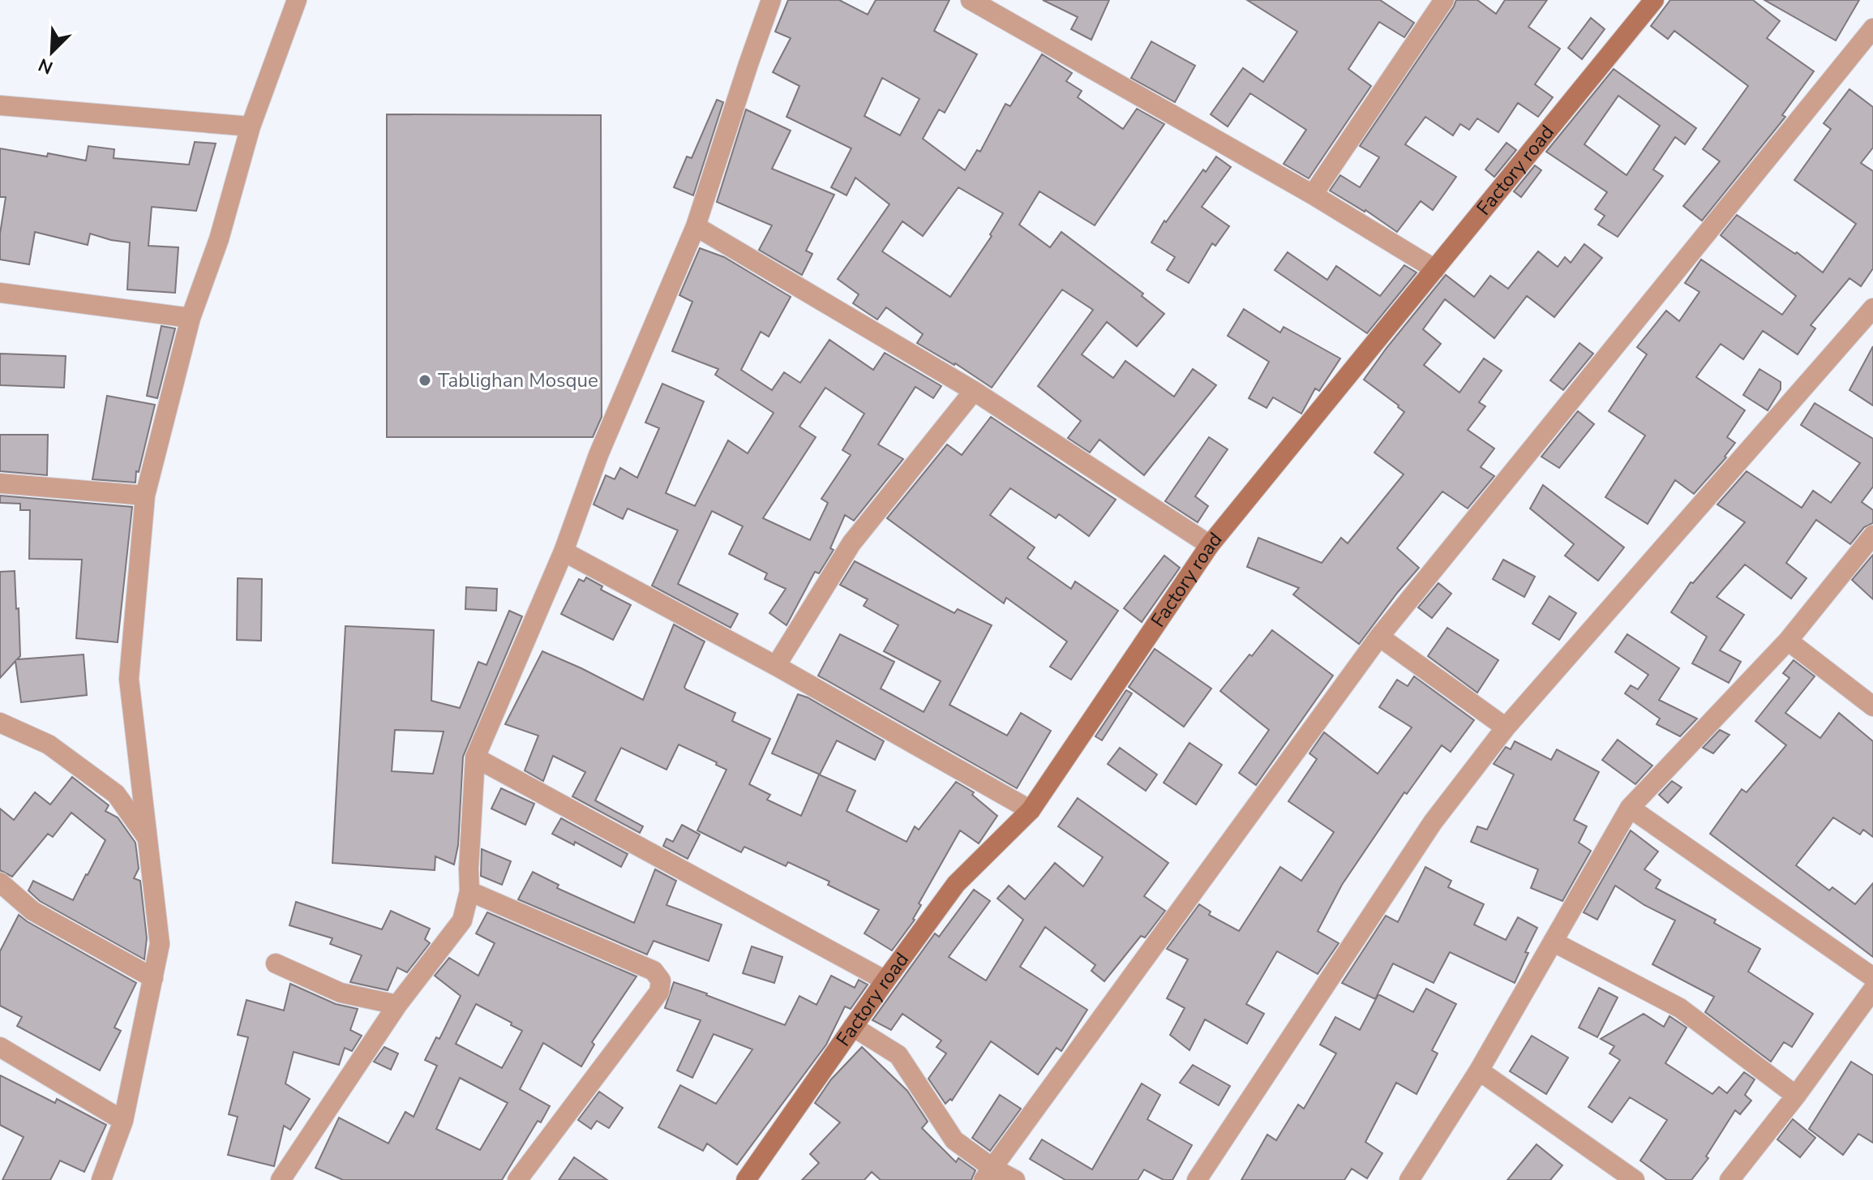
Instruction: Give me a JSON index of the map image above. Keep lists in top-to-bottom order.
{
  "streets": {
    "street": ["Factory road"]
  },
  "places": ["Tablighan Mosque"],
  "north": "bottom left"
}
